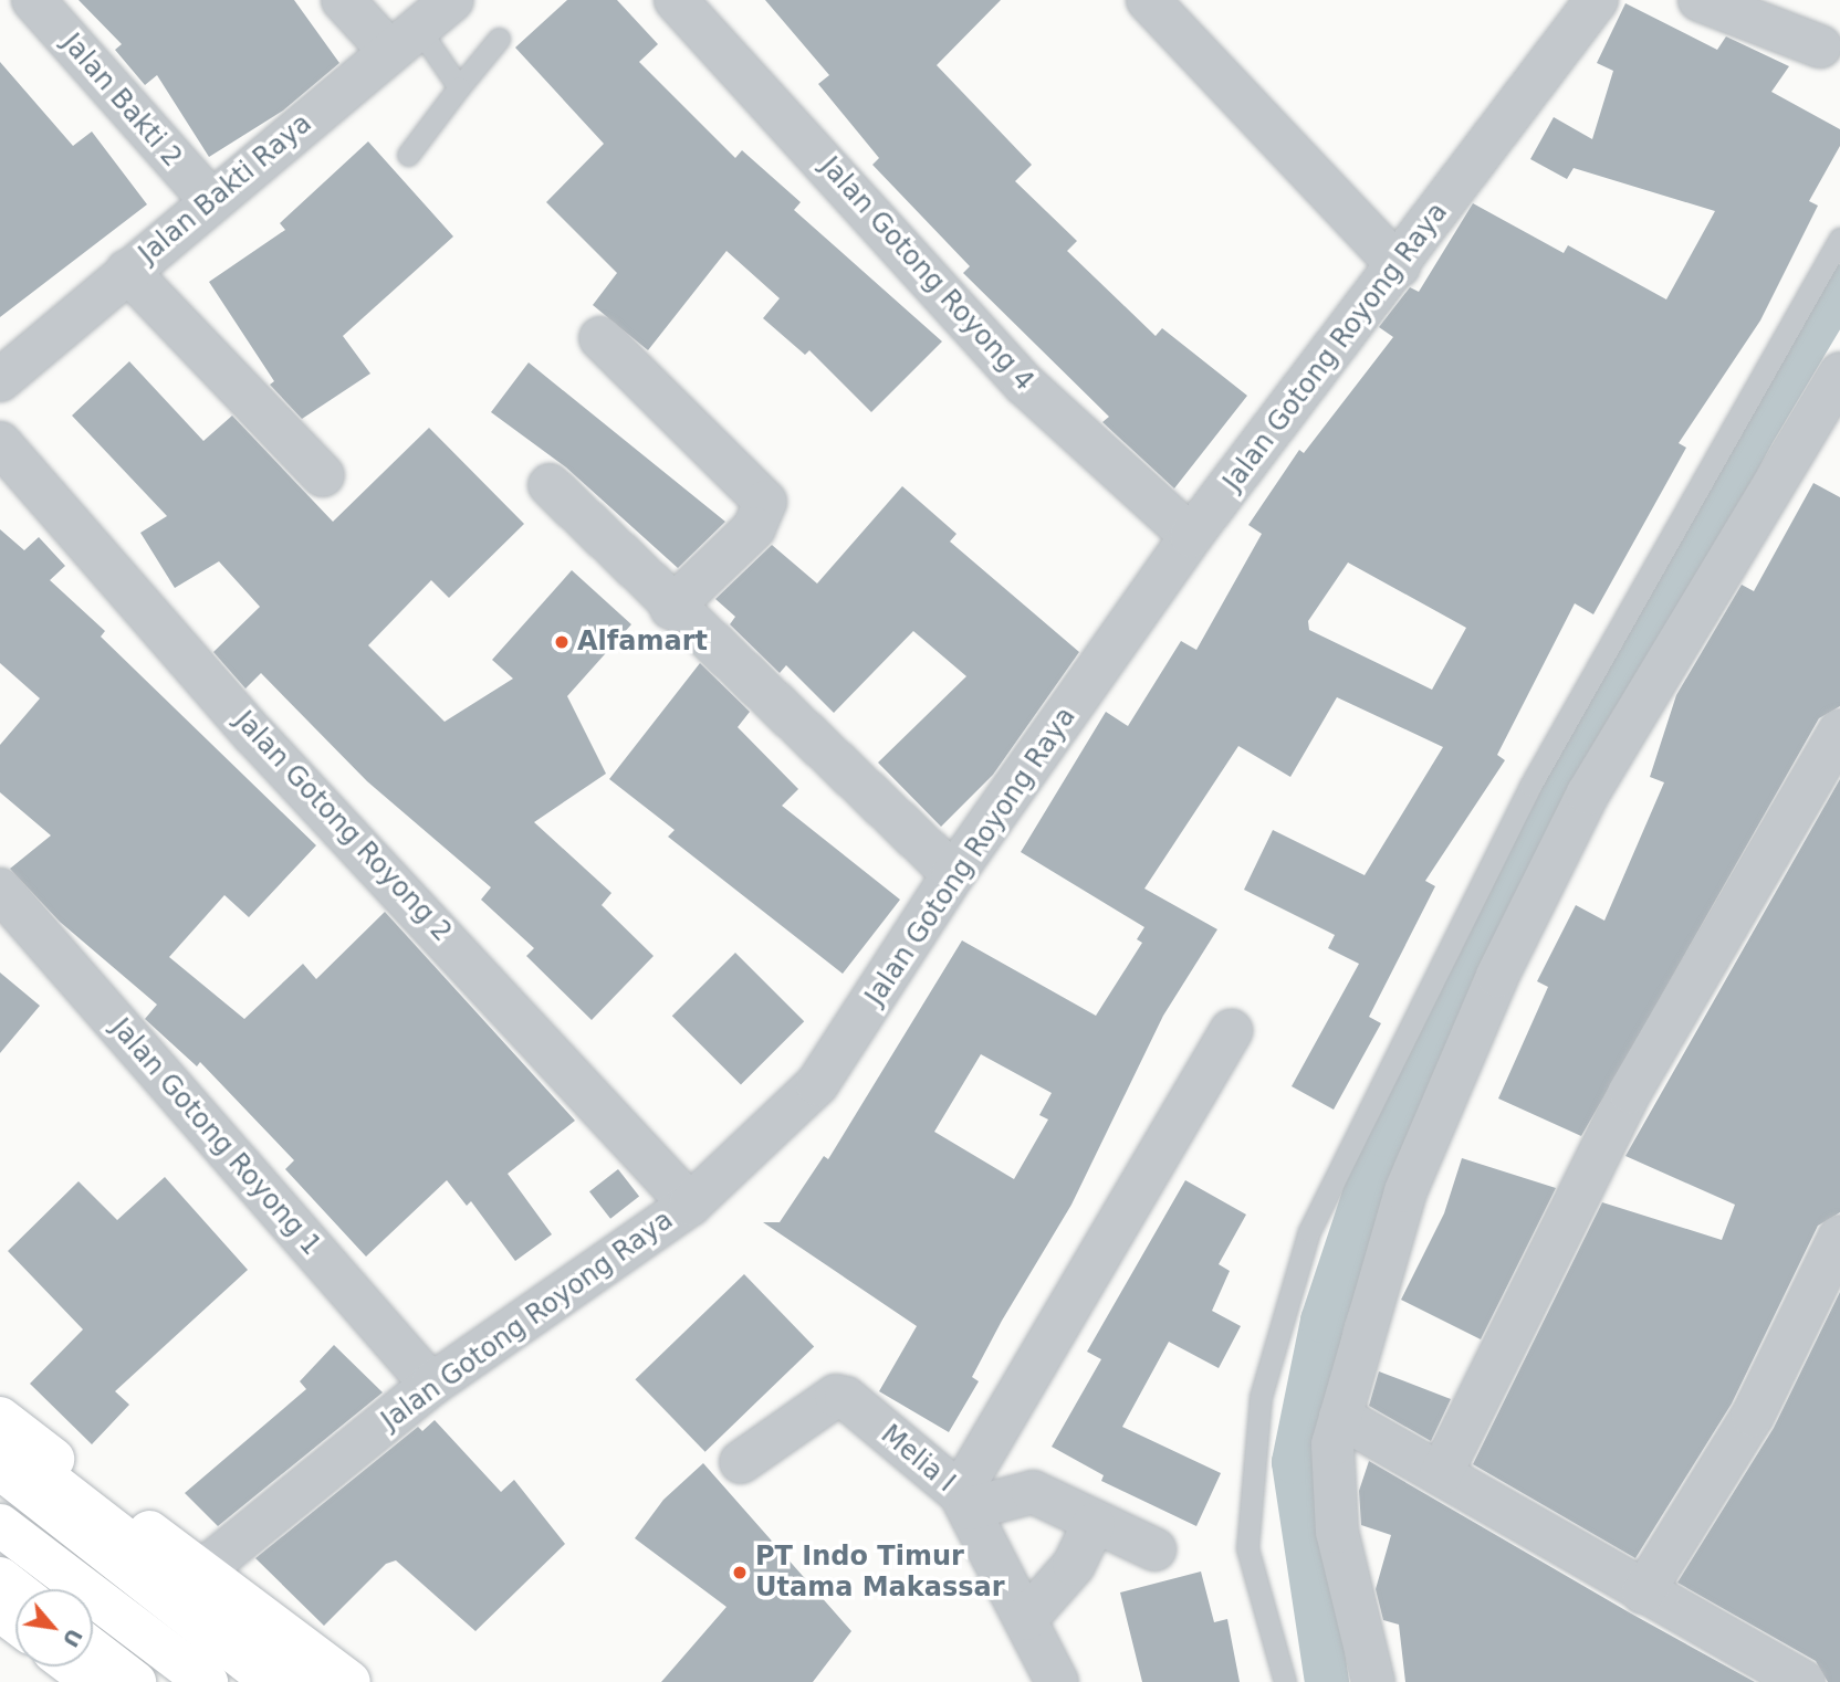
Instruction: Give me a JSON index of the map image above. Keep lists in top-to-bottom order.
{
  "streets": {
    "street": [
      "Jalan Bakti 2",
      "Jalan Bakti Raya",
      "Jalan Gotong Royong 4",
      "Jalan Gotong Royong Raya",
      "Jalan Gotong Royong 2",
      "Jalan Gotong Royong 1",
      "Melia I"
    ]
  },
  "crossings": [
    ["Jalan Bakti 2", "Jalan Bakti Raya"],
    ["Jalan Gotong Royong 4", "Jalan Gotong Royong Raya"],
    ["Jalan Gotong Royong Raya", "Jalan Gotong Royong 2"],
    ["Jalan Gotong Royong Raya", "Jalan Gotong Royong 1"]
  ],
  "places": ["Alfamart", "PT Indo Timur Utama Makassar"],
  "north": "bottom right"
}
